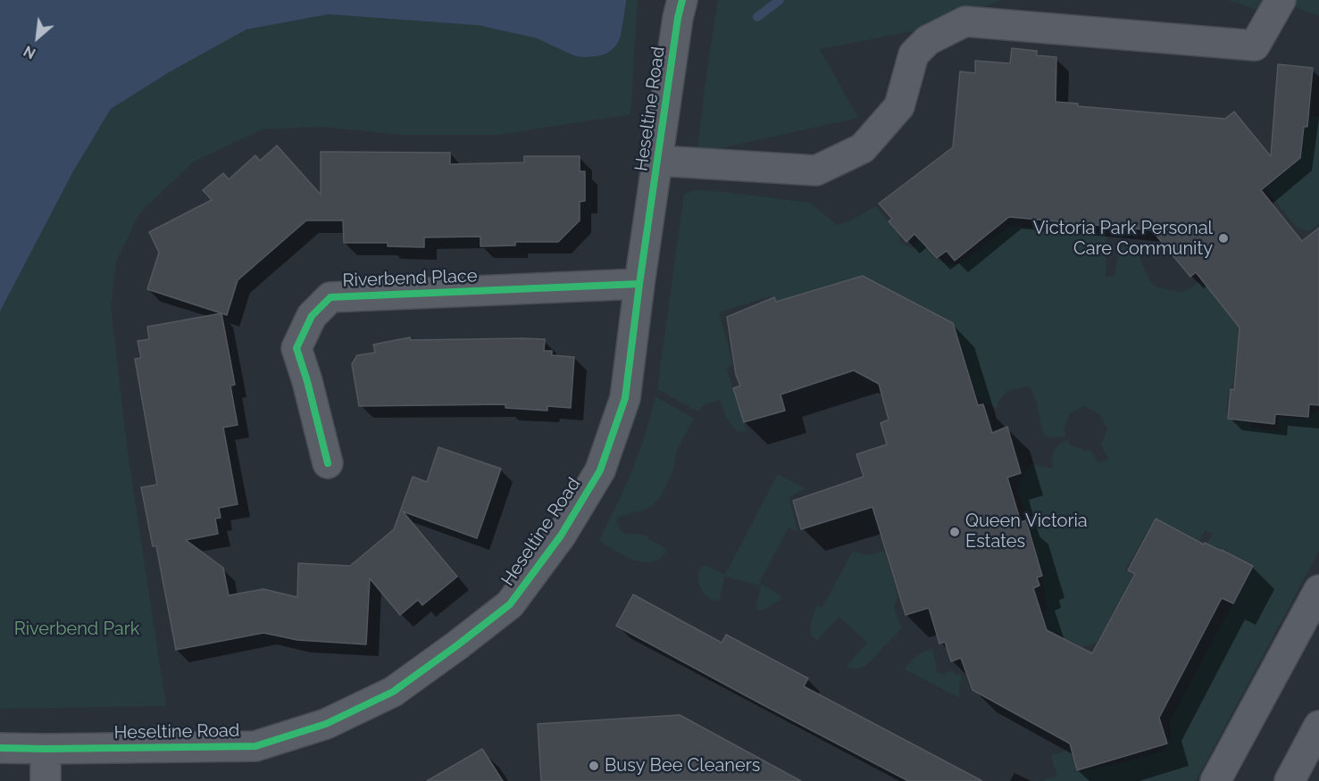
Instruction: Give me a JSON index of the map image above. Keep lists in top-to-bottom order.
{
  "streets": {
    "street": ["Heseltine Road", "Riverbend Place"]
  },
  "crossings": [
    ["Heseltine Road", "Riverbend Place"]
  ],
  "parks": ["Riverbend Park"],
  "places": ["Victoria Park Personal Care Community", "Queen Victoria Estates", "Busy Bee Cleaners"],
  "north": "bottom left"
}
